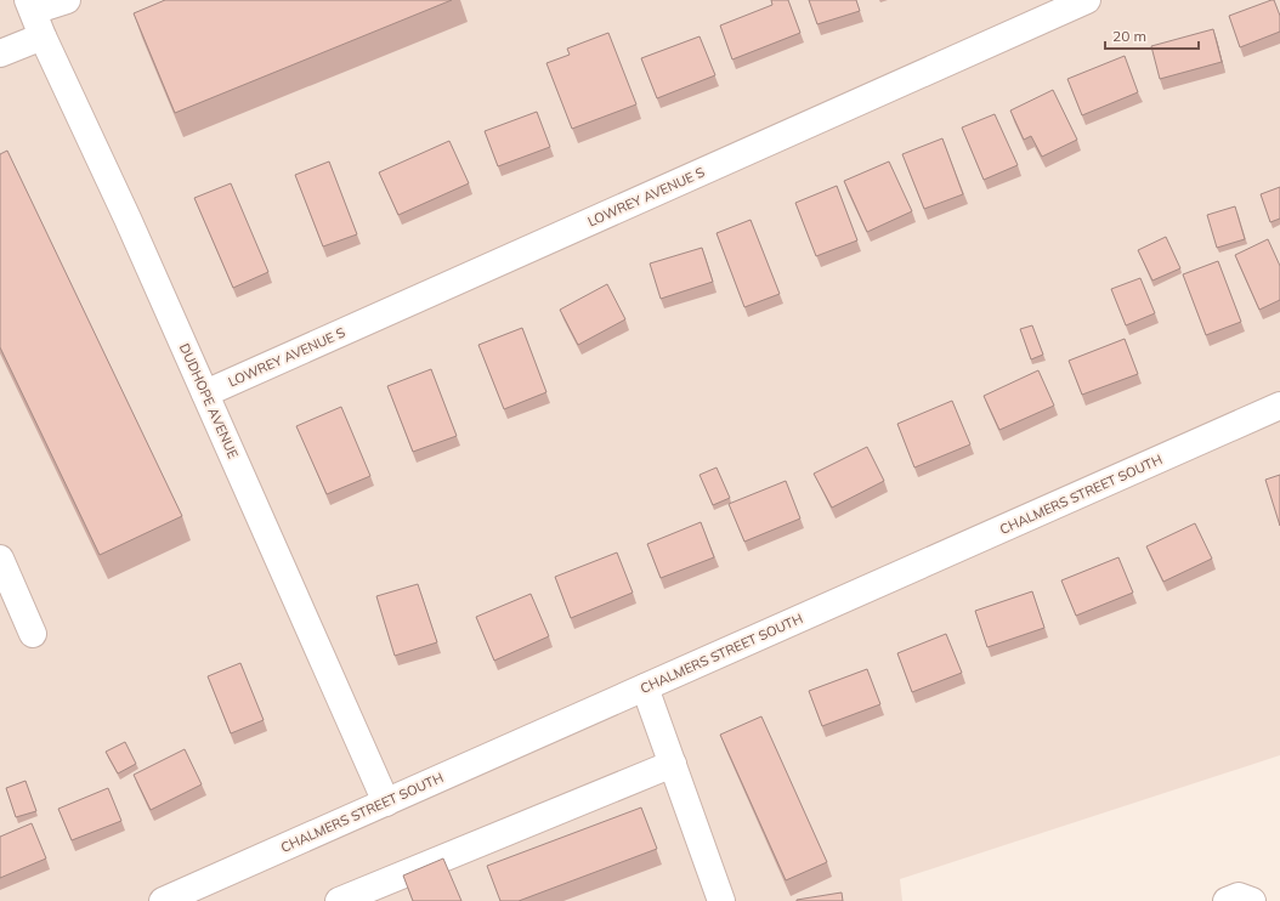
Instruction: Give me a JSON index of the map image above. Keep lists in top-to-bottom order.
{
  "streets": {
    "street": ["LOWREY AVENUE S", "DUDHOPE AVENUE", "CHALMERS STREET SOUTH"]
  },
  "crossings": [
    ["LOWREY AVENUE S", "DUDHOPE AVENUE"],
    ["DUDHOPE AVENUE", "CHALMERS STREET SOUTH"]
  ],
  "scale_bar": "20 m"
}
